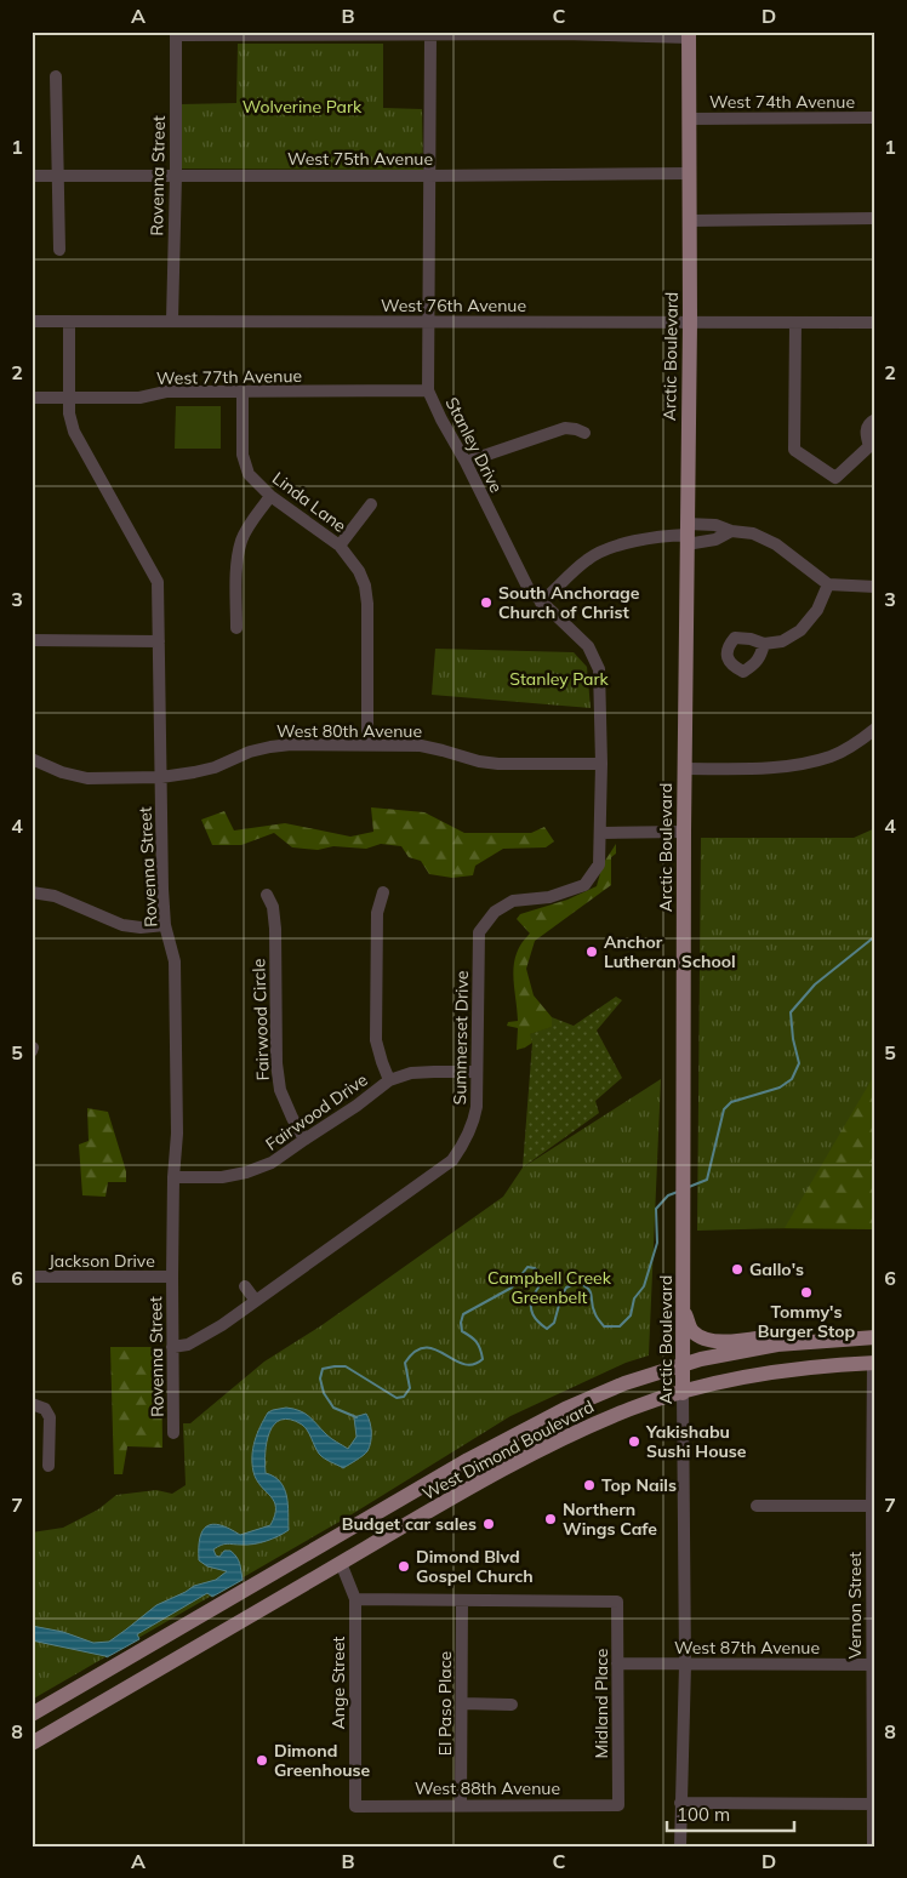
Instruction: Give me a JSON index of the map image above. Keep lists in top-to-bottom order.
{
  "streets": {
    "main road": ["Arctic Boulevard", "West Dimond Boulevard"],
    "street": [
      "West 74th Avenue",
      "West 75th Avenue",
      "Rovenna Street",
      "West 76th Avenue",
      "West 77th Avenue",
      "Stanley Drive",
      "Linda Lane",
      "West 80th Avenue",
      "Fairwood Circle",
      "Summerset Drive",
      "Fairwood Drive",
      "Jackson Drive",
      "Vernon Street",
      "West 87th Avenue",
      "Ange Street",
      "El Paso Place",
      "Midland Place",
      "West 88th Avenue"
    ]
  },
  "crossings": [
    ["West 74th Avenue", "Arctic Boulevard"],
    ["West 75th Avenue", "Rovenna Street"],
    ["West 75th Avenue", "Arctic Boulevard"],
    ["West 75th Avenue", "Stanley Drive"],
    ["Rovenna Street", "West 76th Avenue"],
    ["Rovenna Street", "West 77th Avenue"],
    ["Rovenna Street", "West 80th Avenue"],
    ["Rovenna Street", "Summerset Drive"],
    ["Rovenna Street", "Fairwood Drive"],
    ["Rovenna Street", "Jackson Drive"],
    ["West 76th Avenue", "Arctic Boulevard"],
    ["West 76th Avenue", "Stanley Drive"],
    ["Arctic Boulevard", "West Dimond Boulevard"],
    ["Arctic Boulevard", "West 87th Avenue"],
    ["West 77th Avenue", "Stanley Drive"],
    ["West 77th Avenue", "Linda Lane"],
    ["Stanley Drive", "West 80th Avenue"],
    ["Stanley Drive", "Summerset Drive"],
    ["Linda Lane", "West 80th Avenue"],
    ["Fairwood Circle", "Fairwood Drive"],
    ["Summerset Drive", "Fairwood Drive"],
    ["West Dimond Boulevard", "Vernon Street"],
    ["West Dimond Boulevard", "Ange Street"],
    ["Vernon Street", "West 87th Avenue"],
    ["West 87th Avenue", "Midland Place"],
    ["Ange Street", "West 88th Avenue"],
    ["El Paso Place", "Midland Place"],
    ["El Paso Place", "West 88th Avenue"],
    ["Midland Place", "West 88th Avenue"]
  ],
  "parks": ["Wolverine Park", "Stanley Park", "Campbell Creek Greenbelt"],
  "places": [
    "South Anchorage Church of Christ",
    "Anchor Lutheran School",
    "Gallo's",
    "Tommy's Burger Stop",
    "Yakishabu Sushi House",
    "Top Nails",
    "Northern Wings Cafe",
    "Budget car sales",
    "Dimond Blvd Gospel Church",
    "Dimond Greenhouse"
  ],
  "scale_bar": "100 m",
  "grid": {
    "columns": [
      "A",
      "B",
      "C",
      "D"
    ],
    "rows": [
      "1",
      "2",
      "3",
      "4",
      "5",
      "6",
      "7",
      "8"
    ]
  }
}
